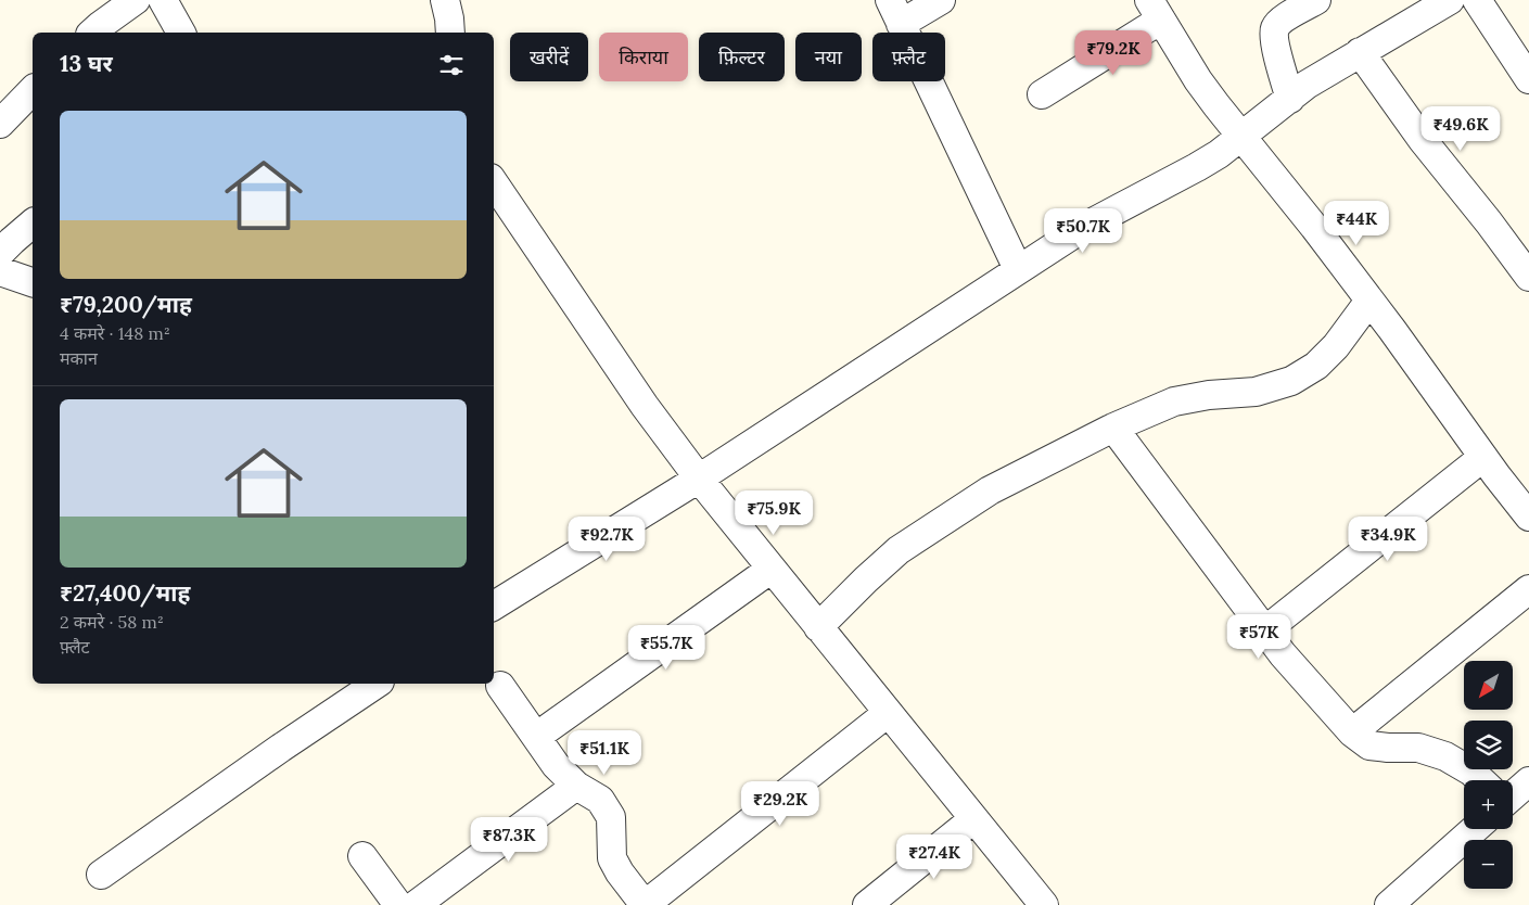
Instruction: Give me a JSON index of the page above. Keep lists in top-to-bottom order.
{
  "north": "bottom left",
  "page": {
    "price": [
      "₹79.2K",
      "₹49.6K",
      "₹44K",
      "₹50.7K",
      "₹75.9K",
      "₹92.7K",
      "₹34.9K",
      "₹57K",
      "₹55.7K",
      "₹51.1K",
      "₹29.2K",
      "₹87.3K",
      "₹27.4K"
    ],
    "chip": [
      "खरीदें",
      "किराया",
      "फ़िल्टर",
      "नया",
      "फ़्लैट"
    ],
    "heading": "13 घर",
    "list": [
      {
        "name": "₹79,200/माह",
        "note": "4 कमरे · 148 m² · मकान"
      },
      {
        "name": "₹27,400/माह",
        "note": "2 कमरे · 58 m² · फ़्लैट"
      }
    ],
    "map_buttons": ["+", "−"]
  }
}
